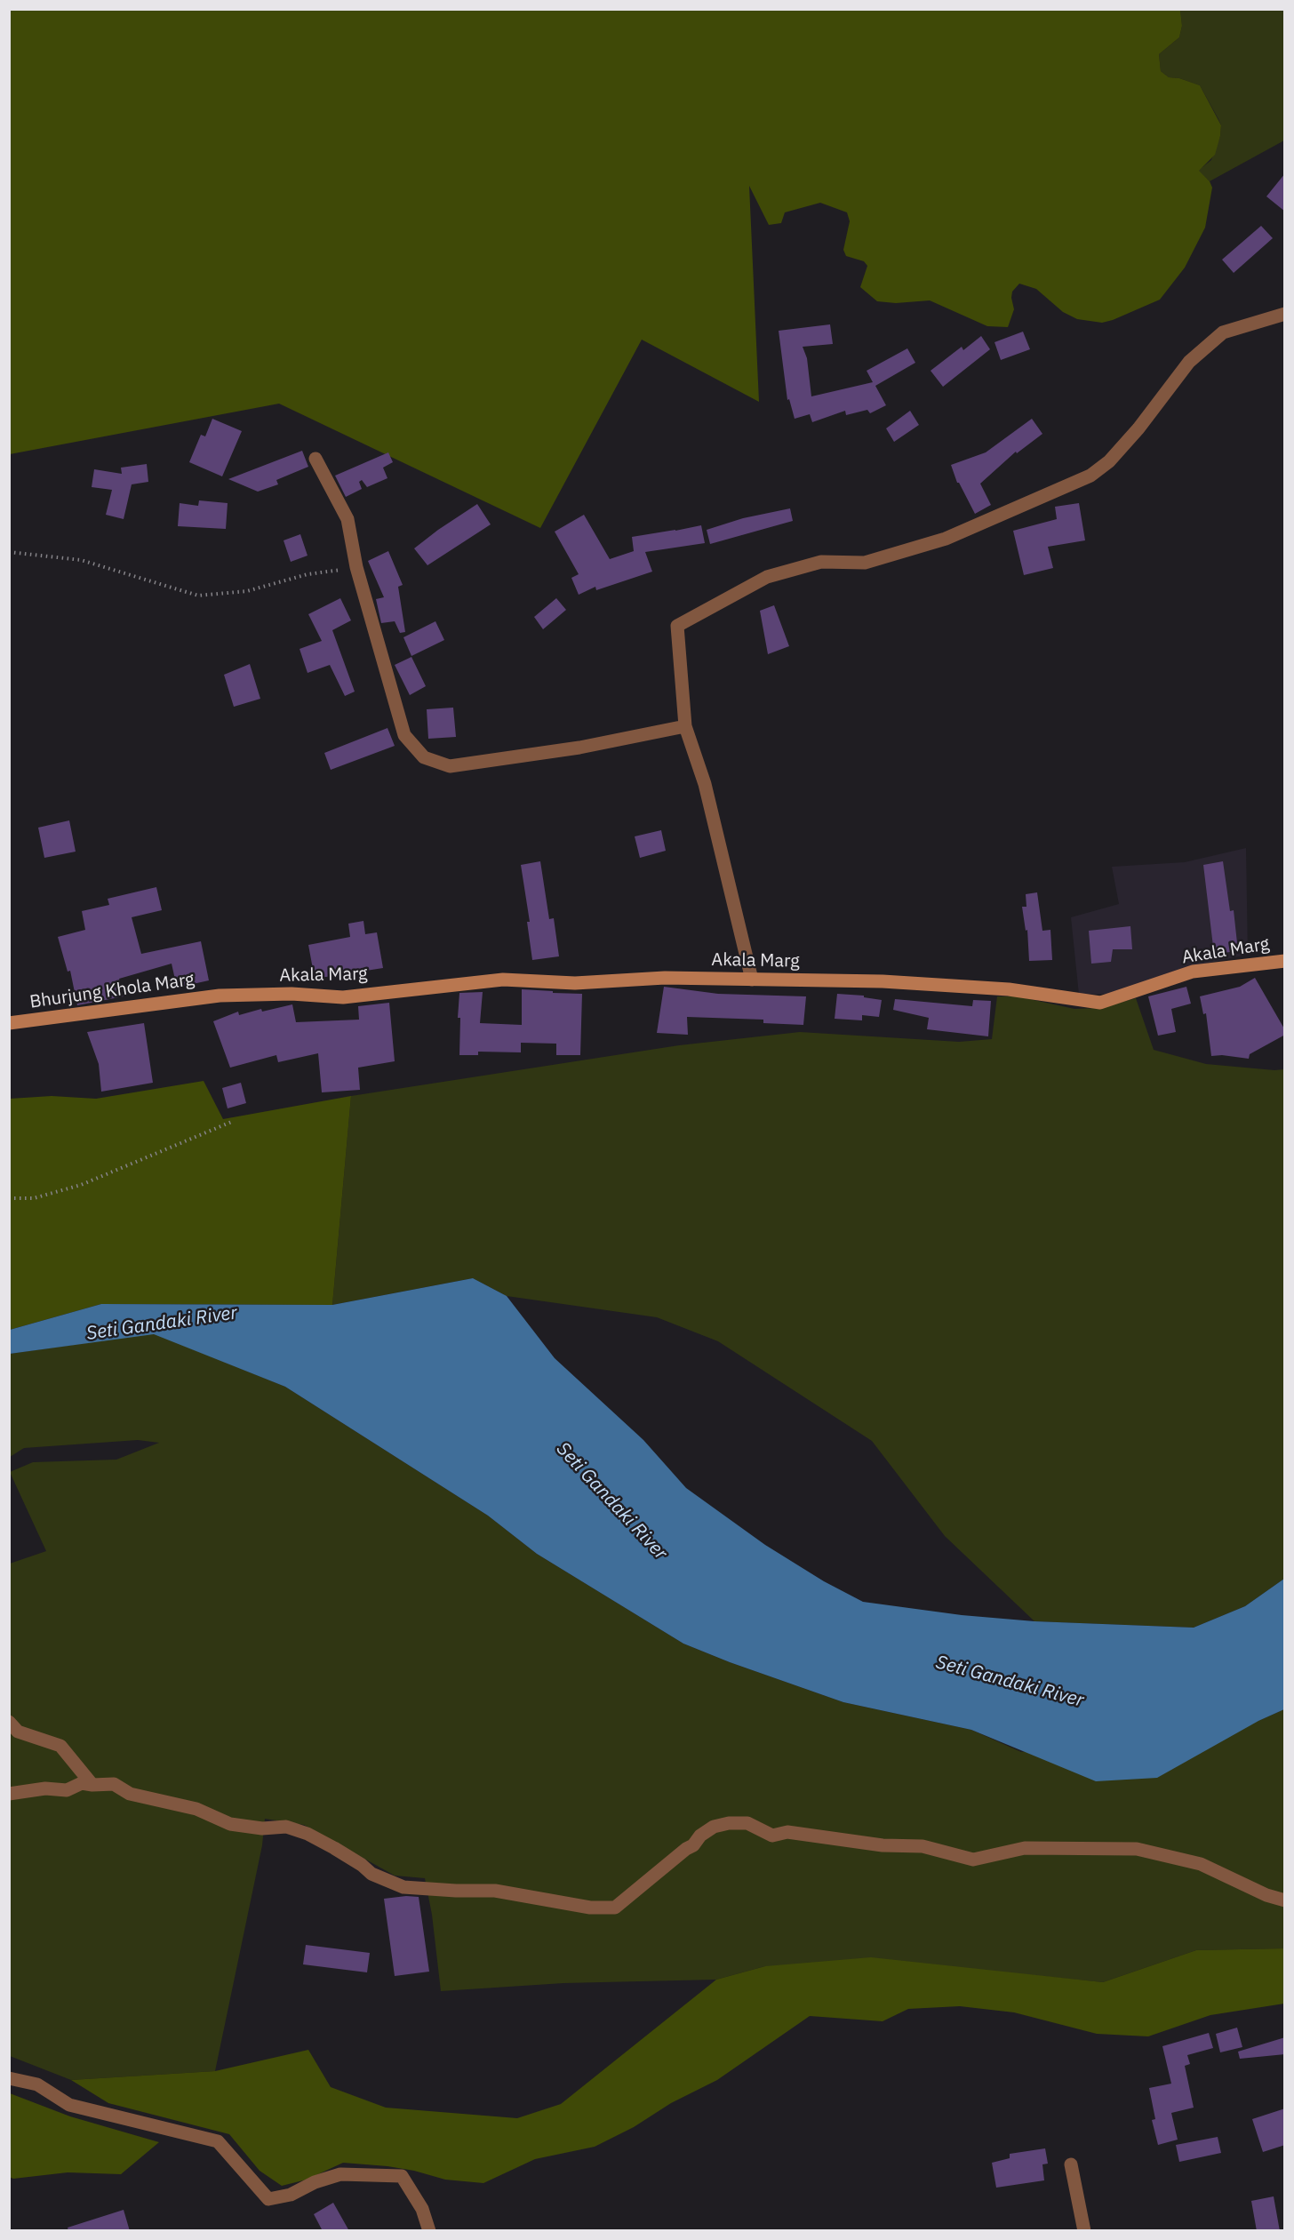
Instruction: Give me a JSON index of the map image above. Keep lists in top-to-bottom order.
{
  "streets": {
    "main road": ["Akala Marg", "Bhurjung Khola Marg"]
  },
  "crossings": [
    ["Akala Marg", "Bhurjung Khola Marg"]
  ],
  "water": ["Seti Gandaki River"]
}
